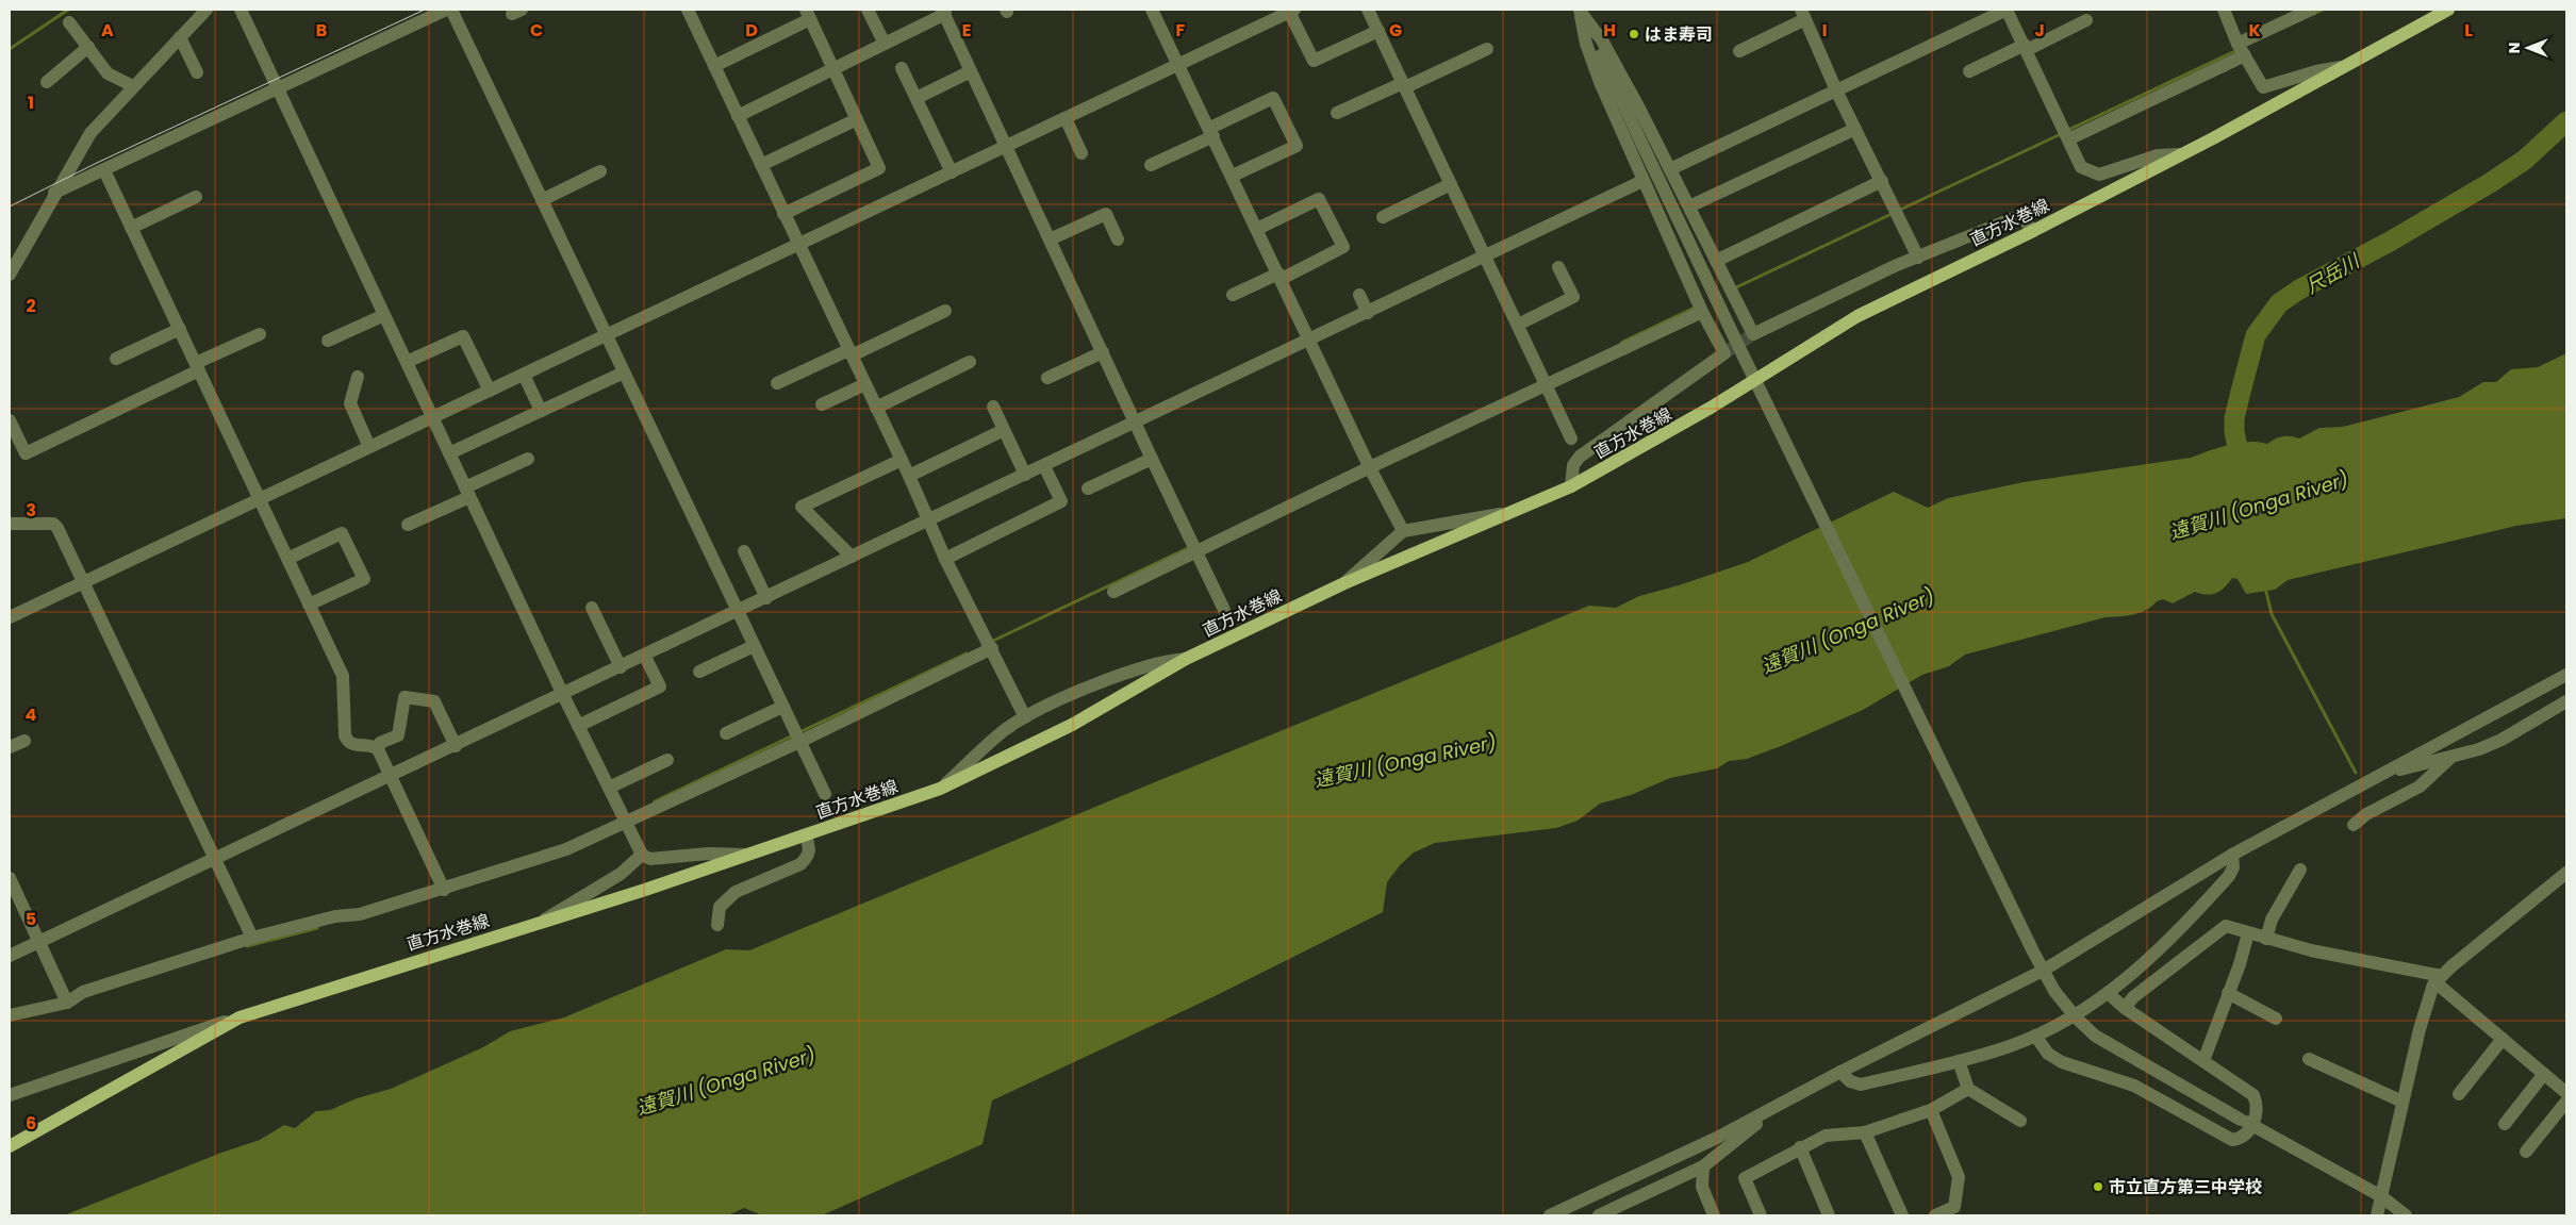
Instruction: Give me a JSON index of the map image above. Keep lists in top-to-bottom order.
{
  "streets": {
    "main road": ["直方水巻線"]
  },
  "water": ["尺岳川", "遠賀川 (Onga River)"],
  "places": ["はま寿司", "市立直方第三中学校"],
  "north": "left",
  "grid": {
    "columns": [
      "A",
      "B",
      "C",
      "D",
      "E",
      "F",
      "G",
      "H",
      "I",
      "J",
      "K",
      "L"
    ],
    "rows": [
      "1",
      "2",
      "3",
      "4",
      "5",
      "6"
    ]
  }
}
